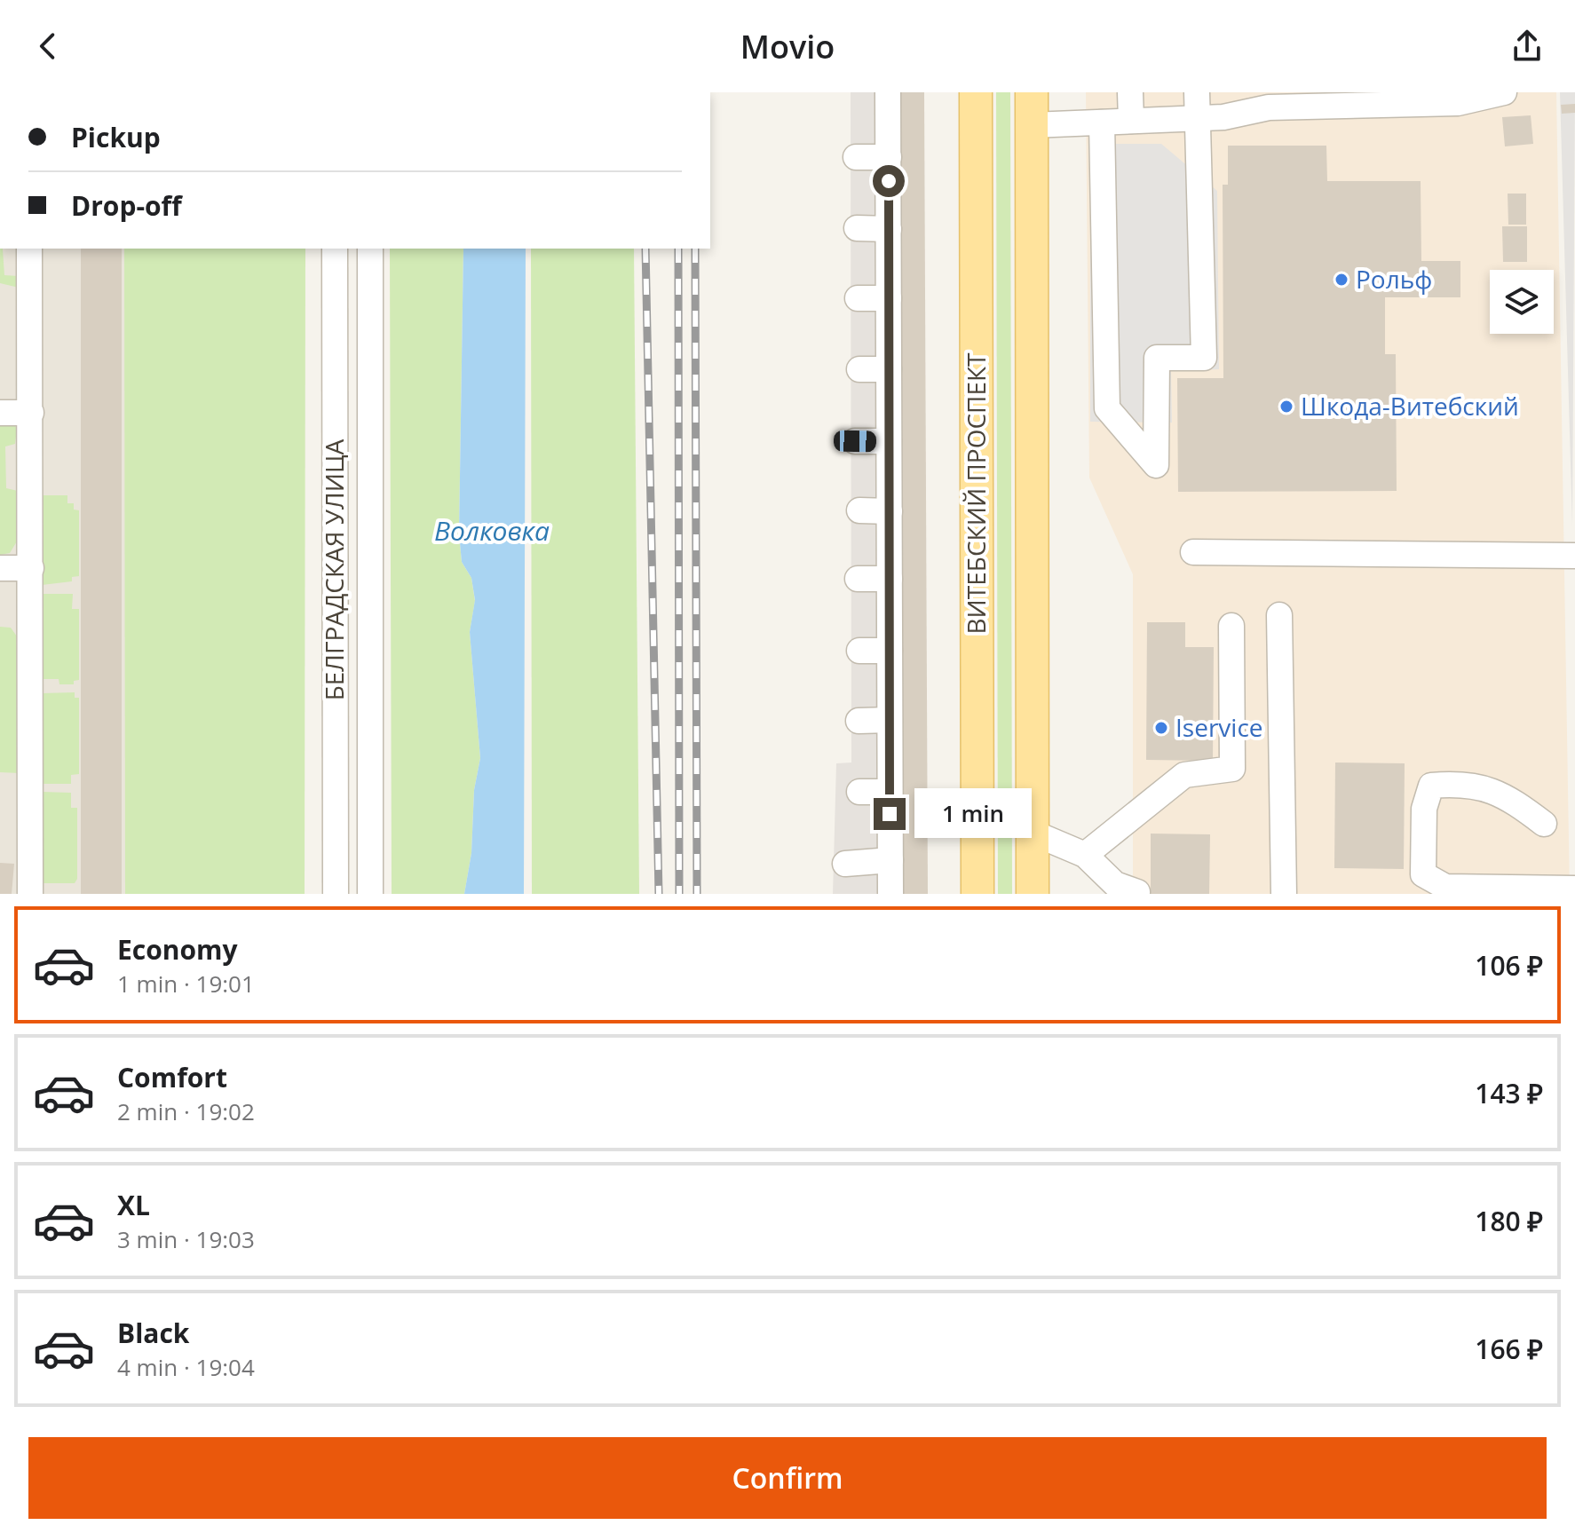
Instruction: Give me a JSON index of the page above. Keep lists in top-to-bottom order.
{
  "streets": {
    "main road": ["ВИТЕБСКИЙ ПРОСПЕКТ"],
    "street": ["БЕЛГРАДСКАЯ УЛИЦА"]
  },
  "water": ["Волковка"],
  "places": ["Рольф", "Шкода-Витебский", "Iservice"],
  "page": {
    "header": "Movio",
    "banner": ["Pickup", "Drop-off"],
    "bubble": "1 min",
    "list": [
      {
        "name": "Economy",
        "note": "1 min · 19:01",
        "value": "106 ₽"
      },
      {
        "name": "Comfort",
        "note": "2 min · 19:02",
        "value": "143 ₽"
      },
      {
        "name": "XL",
        "note": "3 min · 19:03",
        "value": "180 ₽"
      },
      {
        "name": "Black",
        "note": "4 min · 19:04",
        "value": "166 ₽"
      }
    ],
    "buttons": "Confirm"
  }
}
